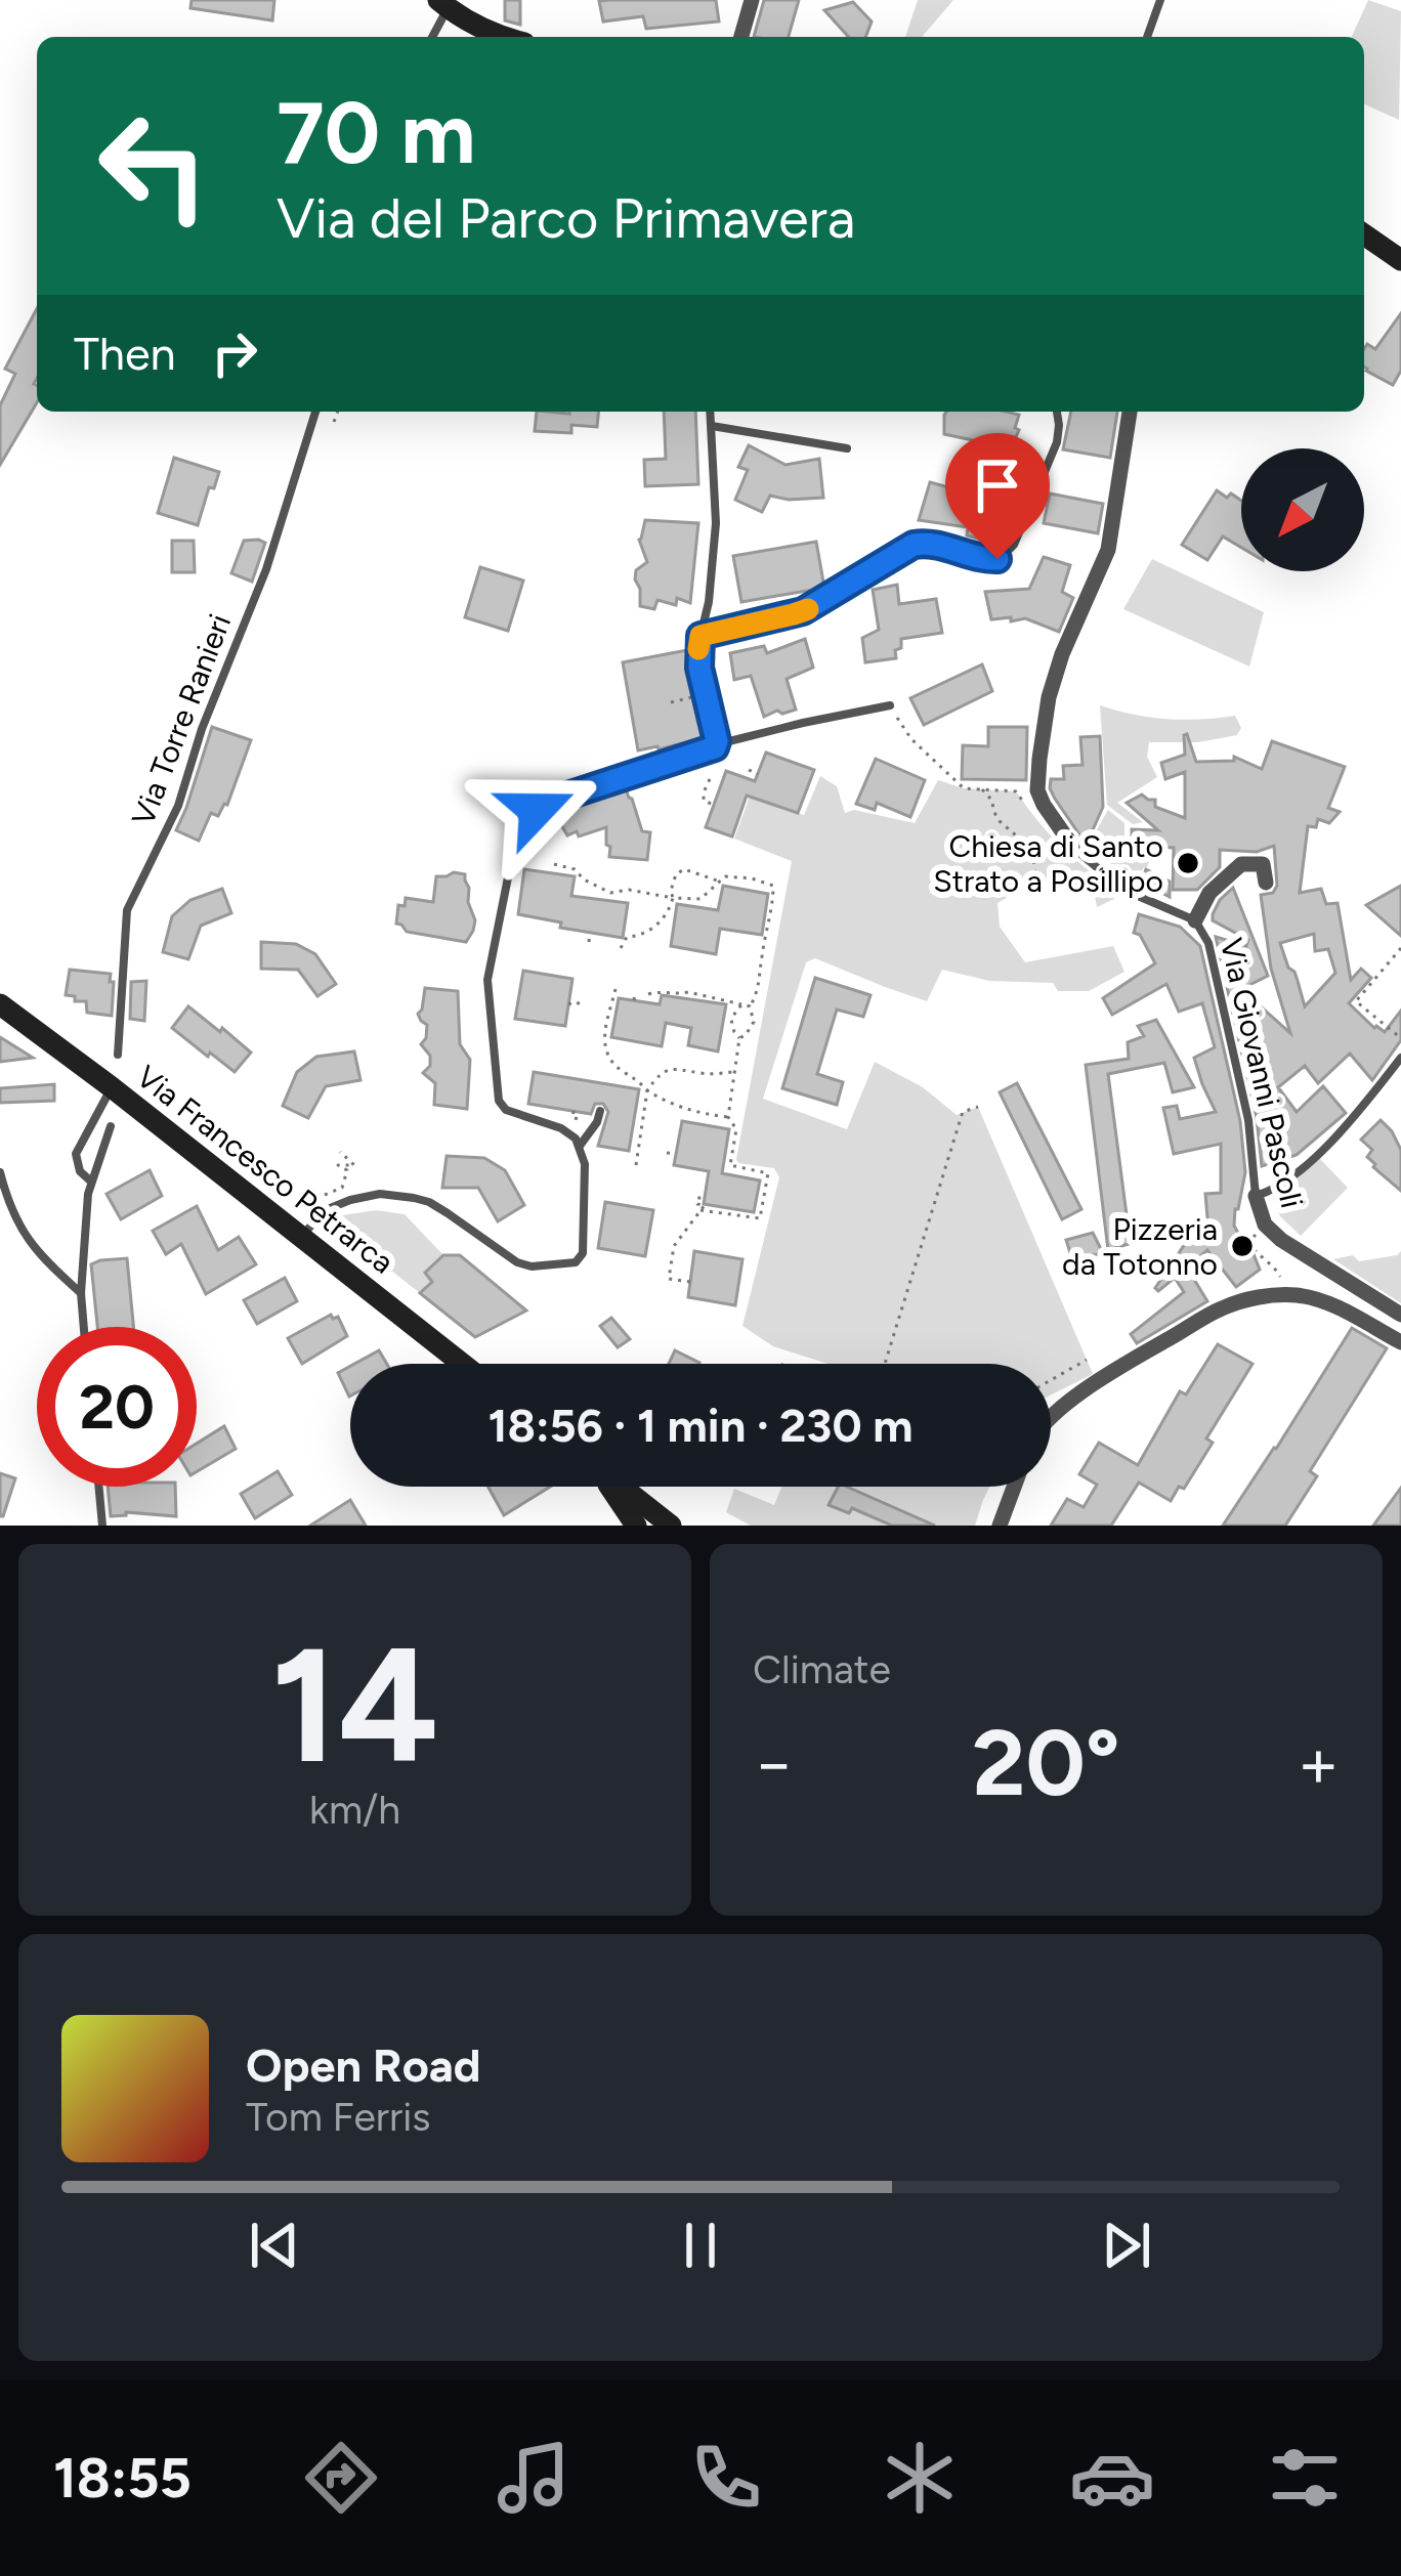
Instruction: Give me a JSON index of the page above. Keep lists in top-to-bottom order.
{
  "streets": {
    "street": ["Via Giovanni Pascoli", "Via Francesco Petrarca"],
    "lane": ["Via Torre Ranieri"]
  },
  "places": ["Chiesa di Santo Strato a Posillipo", "Pizzeria da Totonno"],
  "north": "bottom left",
  "page": {
    "turn": ["70 m", "Via del Parco Primavera"],
    "then": "Then",
    "limit": "20",
    "trip": "18:56 · 1 min · 230 m",
    "tile": [
      ["14", "km/h"],
      "Climate"
    ],
    "heat": ["−", "20°", "+"],
    "song": ["Open Road", "Tom Ferris"],
    "tabs": "18:55"
  }
}
